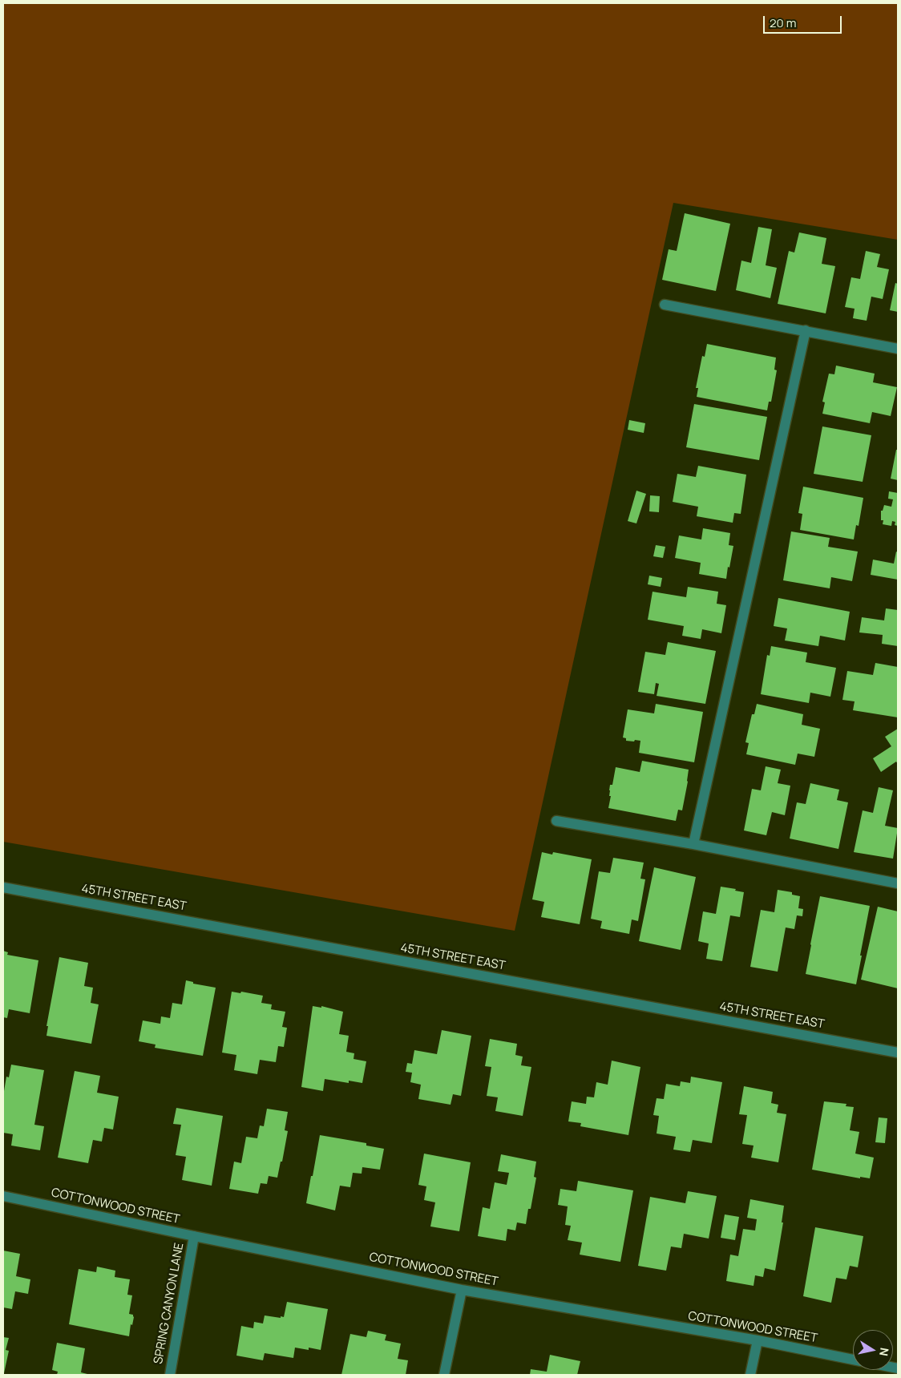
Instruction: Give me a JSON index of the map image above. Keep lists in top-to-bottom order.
{
  "streets": {
    "street": ["45TH STREET EAST", "COTTONWOOD STREET", "SPRING CANYON LANE"]
  },
  "crossings": [
    ["COTTONWOOD STREET", "SPRING CANYON LANE"]
  ],
  "scale_bar": "20 m",
  "north": "right"
}
